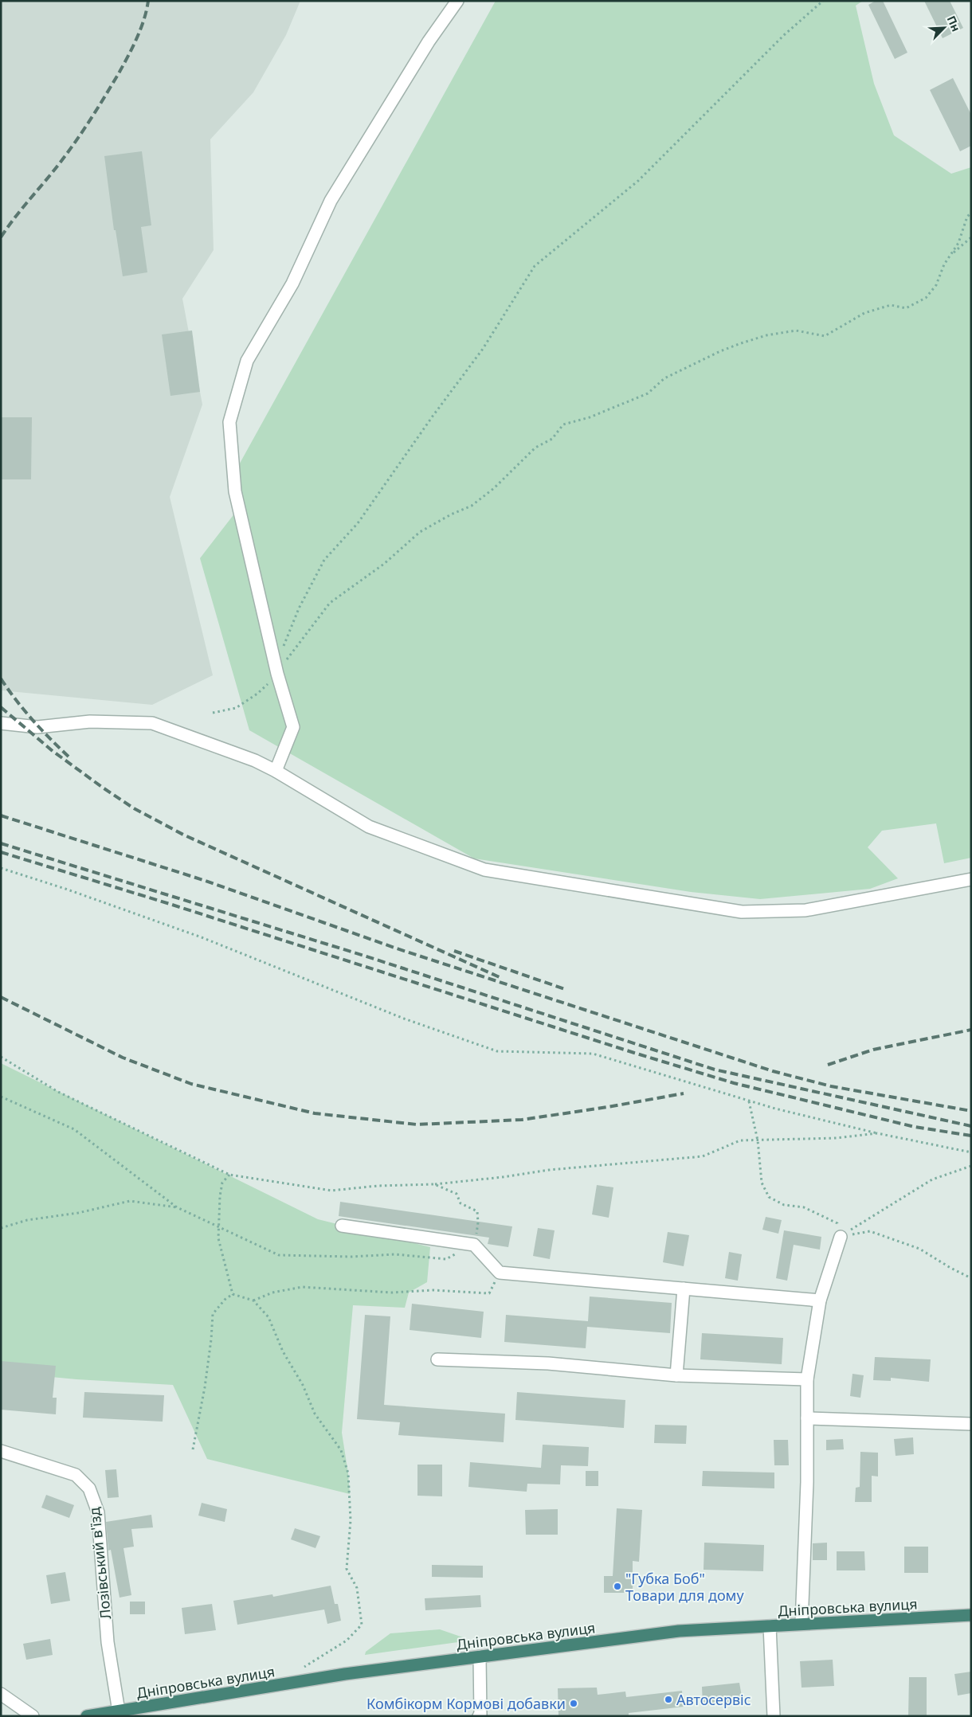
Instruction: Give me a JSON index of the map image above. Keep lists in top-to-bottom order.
{
  "streets": {
    "highway": ["Дніпровська вулиця"],
    "street": ["Лозівський в'їзд"]
  },
  "crossings": [
    ["Лозівський в'їзд", "Дніпровська вулиця"]
  ],
  "places": ["\"Губка Боб\" Товари для дому", "Автосервіс", "Комбікорм Кормові добавки"],
  "north": "top right"
}
